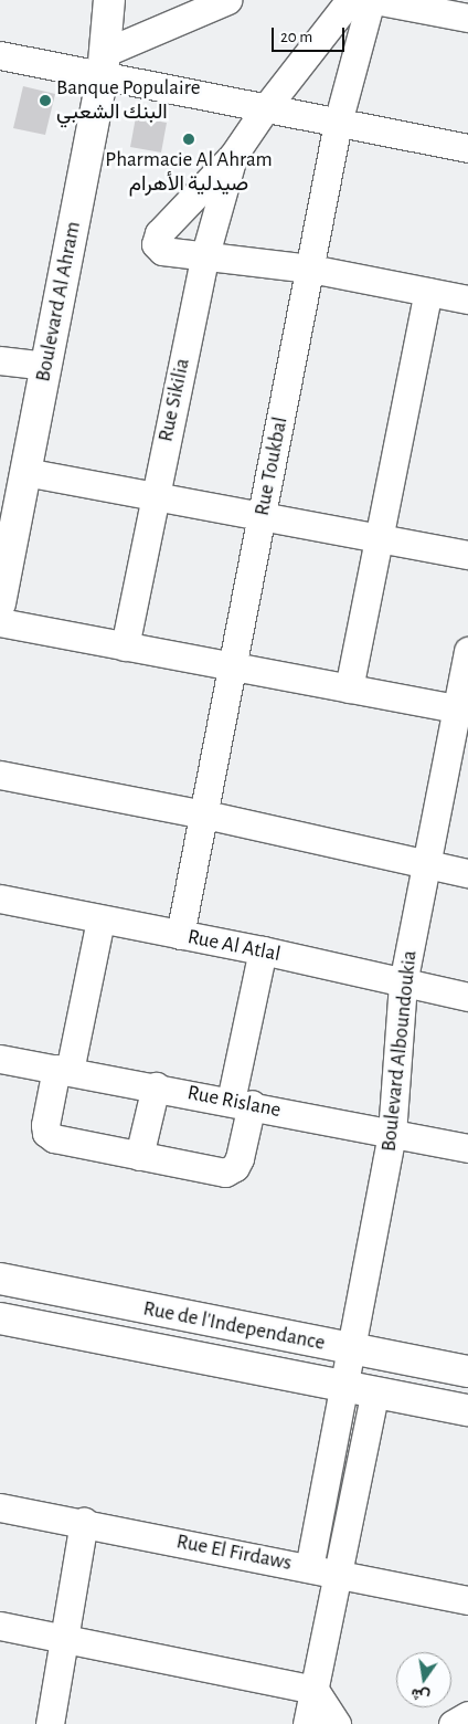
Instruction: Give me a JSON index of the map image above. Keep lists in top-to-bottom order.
{
  "streets": {
    "main road": ["Boulevard Al Ahram", "Rue de l'Independance"],
    "street": [
      "Rue Sikilia",
      "Rue Toukbal",
      "Rue Al Atlal",
      "Boulevard Alboundoukia",
      "Rue Rislane",
      "Rue El Firdaws"
    ]
  },
  "crossings": [
    ["Rue Toukbal", "Rue Al Atlal"],
    ["Rue Al Atlal", "Boulevard Alboundoukia"],
    ["Boulevard Alboundoukia", "Rue Rislane"],
    ["Boulevard Alboundoukia", "Rue de l'Independance"],
    ["Boulevard Alboundoukia", "Rue El Firdaws"]
  ],
  "places": ["Banque Populaire البنك الشعبي", "Pharmacie Al Ahram صيدلية الأهرام"],
  "scale_bar": "20 m",
  "north": "bottom"
}
